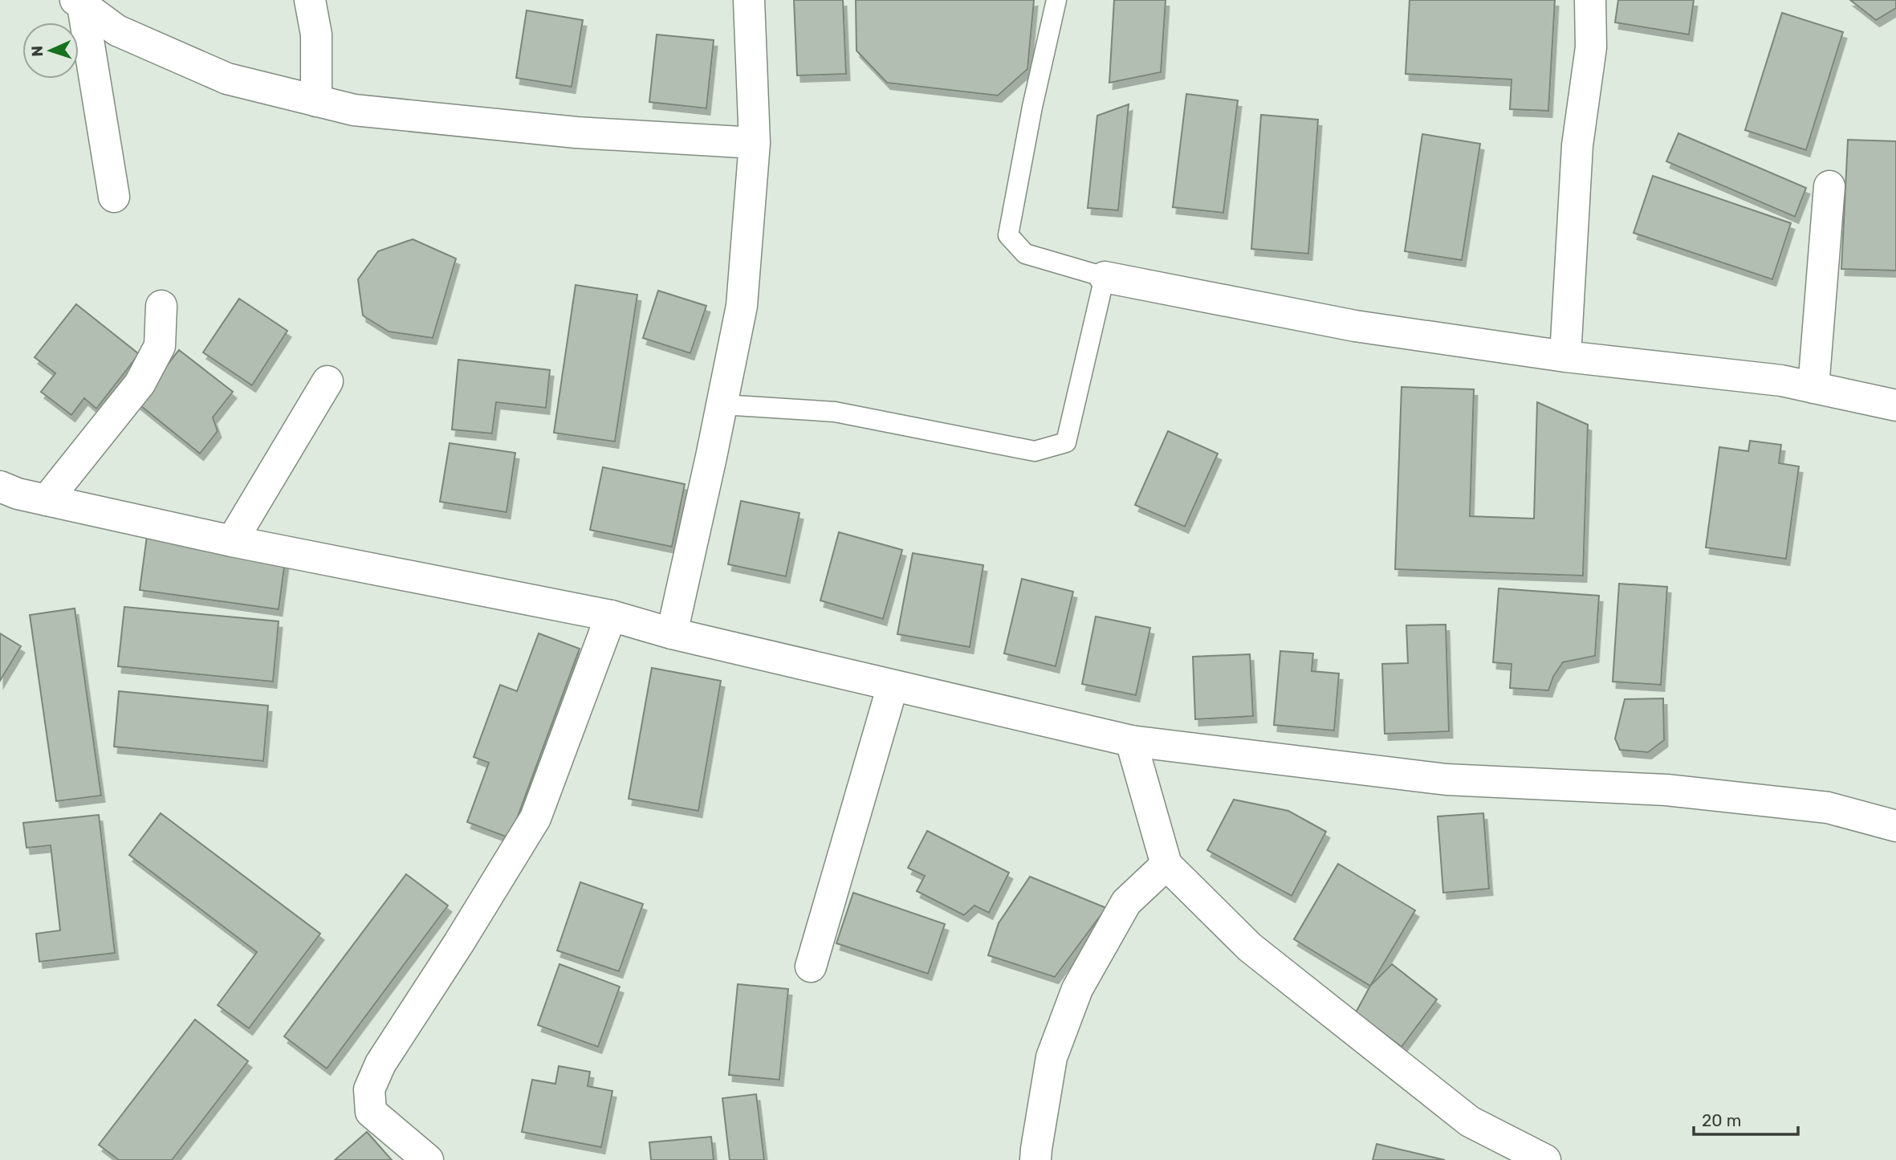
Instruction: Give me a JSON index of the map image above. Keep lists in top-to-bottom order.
{
  "scale_bar": "20 m",
  "north": "left"
}
